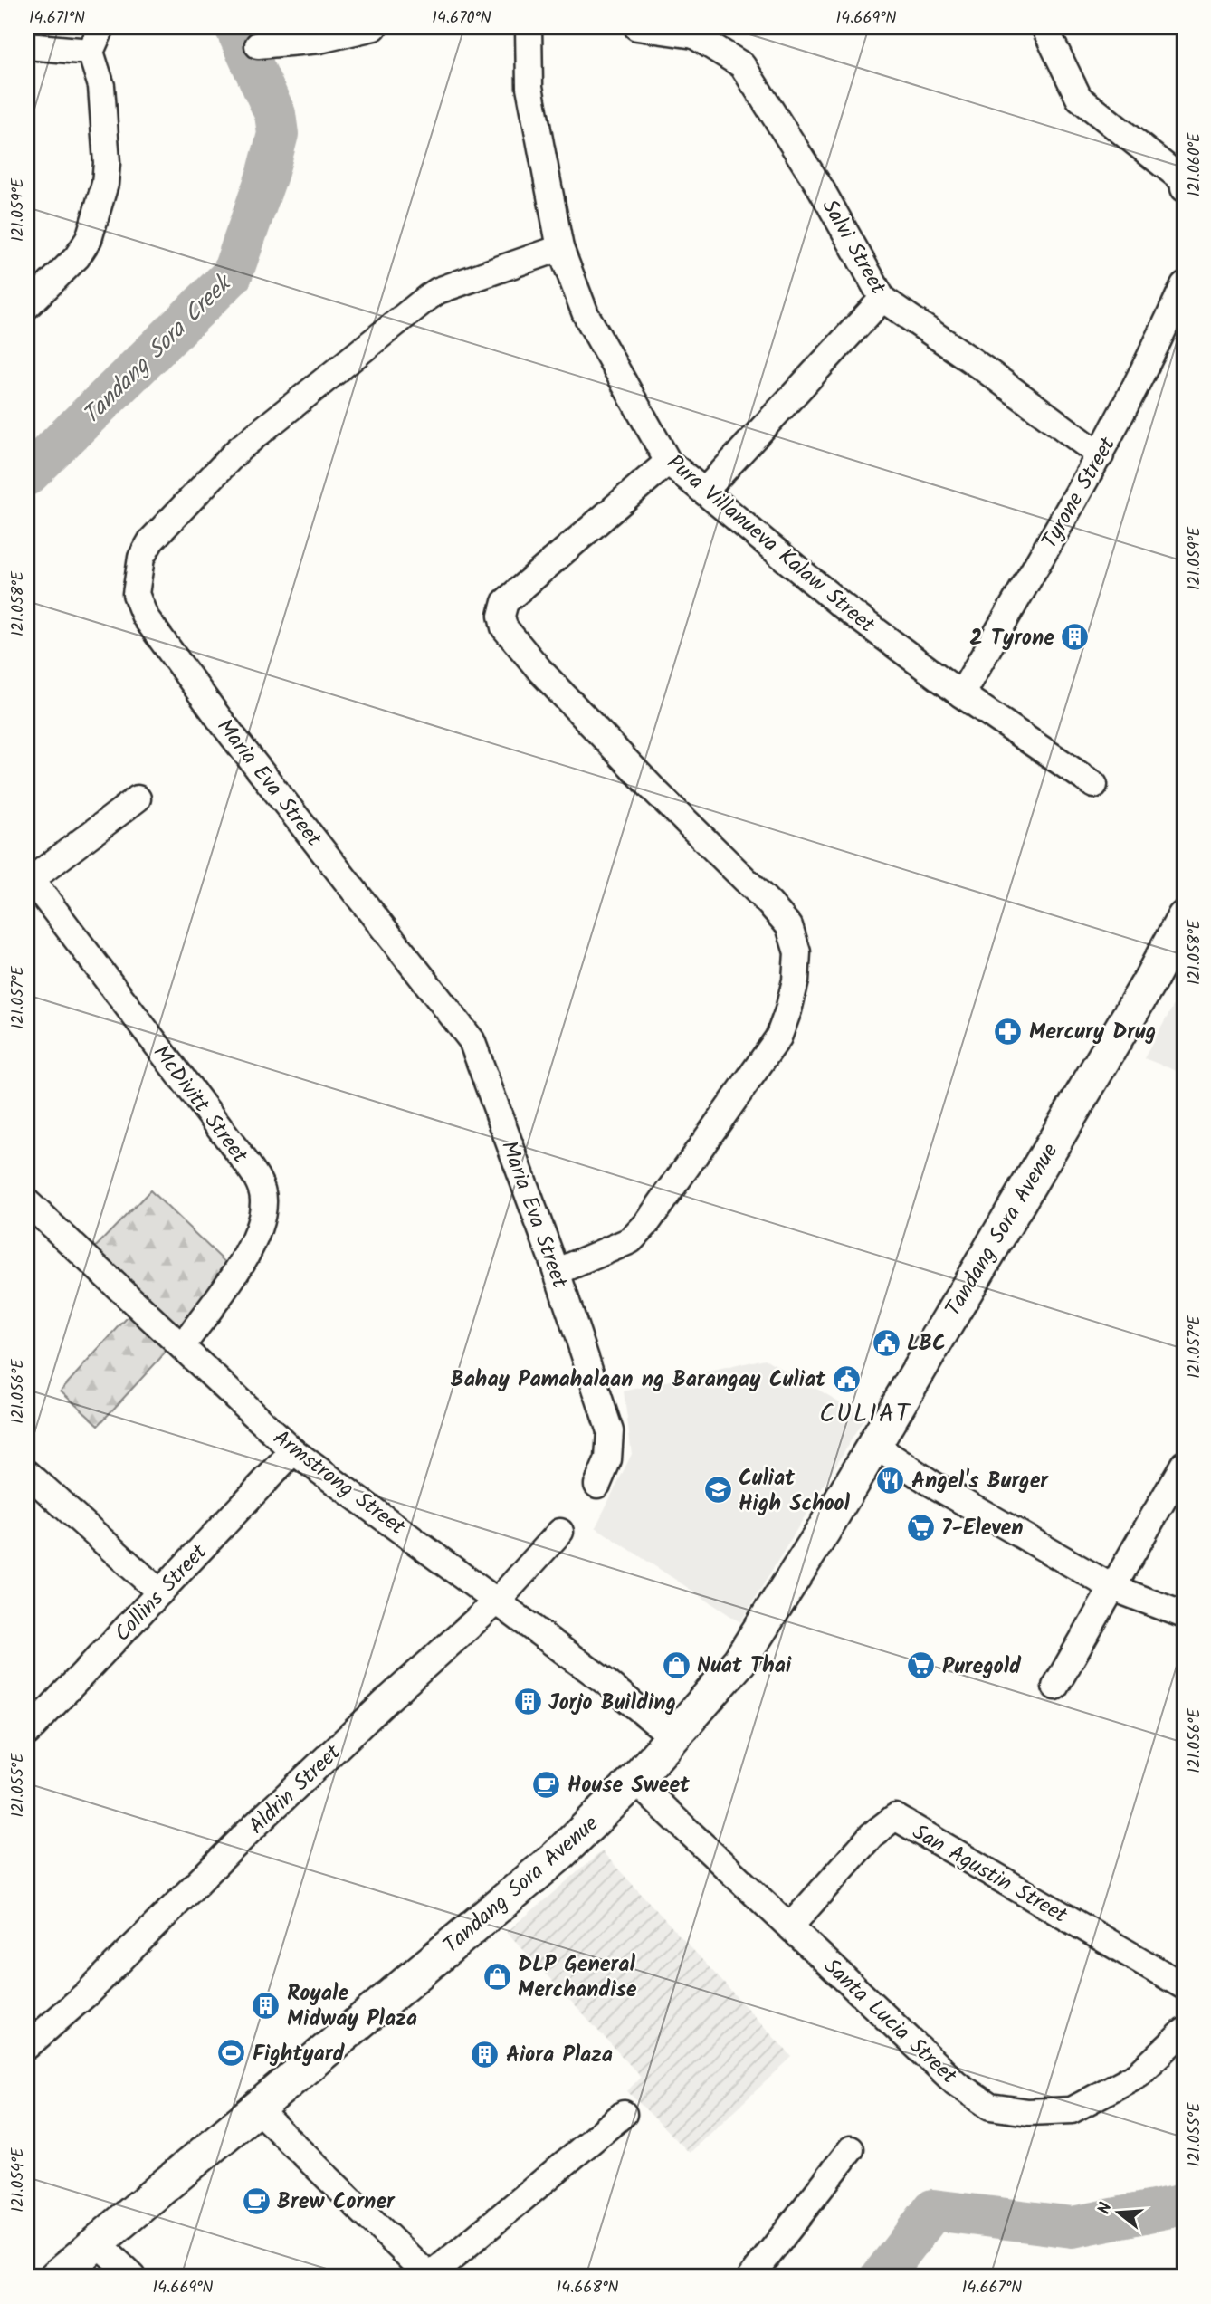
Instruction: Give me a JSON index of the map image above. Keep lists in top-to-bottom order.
{
  "streets": {
    "main road": ["Tandang Sora Avenue"],
    "street": [
      "Salvi Street",
      "Tyrone Street",
      "Pura Villanueva Kalaw Street",
      "Maria Eva Street",
      "McDivitt Street",
      "Armstrong Street",
      "Collins Street",
      "Aldrin Street",
      "San Agustin Street",
      "Santa Lucia Street"
    ]
  },
  "crossings": [
    ["Salvi Street", "Tyrone Street"],
    ["Tyrone Street", "Pura Villanueva Kalaw Street"],
    ["Pura Villanueva Kalaw Street", "Maria Eva Street"],
    ["McDivitt Street", "Armstrong Street"],
    ["Tandang Sora Avenue", "Armstrong Street"],
    ["Tandang Sora Avenue", "Santa Lucia Street"],
    ["Armstrong Street", "Collins Street"],
    ["Armstrong Street", "Aldrin Street"],
    ["San Agustin Street", "Santa Lucia Street"]
  ],
  "districts": ["CULIAT"],
  "water": ["Tandang Sora Creek"],
  "places": {
    "building": [
      "2 Tyrone",
      "Jorjo Building",
      "Royale Midway Plaza",
      "Aiora Plaza"
    ],
    "pharmacy": ["Mercury Drug"],
    "public building": ["LBC", "Bahay Pamahalaan ng Barangay Culiat"],
    "restaurant": ["Angel's Burger"],
    "school or university": ["Culiat High School"],
    "supermarket": ["7-Eleven", "Puregold"],
    "shop": ["Nuat Thai", "DLP General Merchandise"],
    "cafe": ["House Sweet", "Brew Corner"],
    "sports": ["Fightyard"]
  },
  "north": "left",
  "coordinates": [
    "14.671°N",
    "14.670°N",
    "14.669°N",
    "121.060°E",
    "121.059°E",
    "121.058°E",
    "121.057°E",
    "121.056°E",
    "121.055°E",
    "121.054°E",
    "14.668°N",
    "14.667°N"
  ]
}
